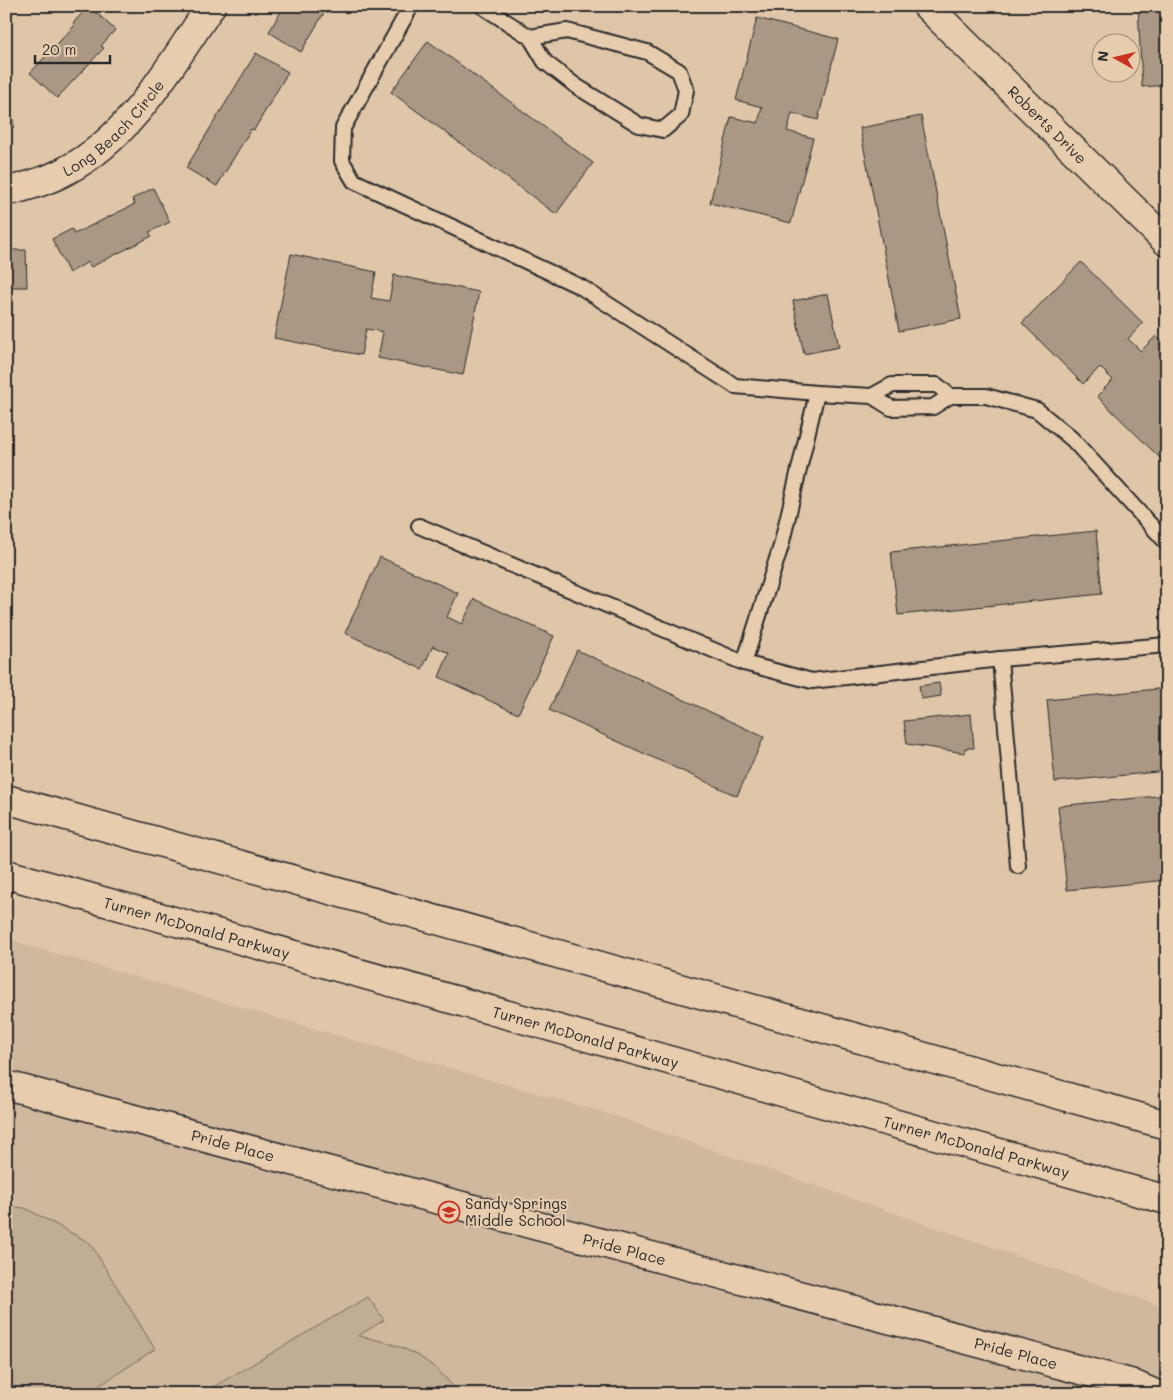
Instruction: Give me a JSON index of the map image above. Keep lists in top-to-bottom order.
{
  "streets": {
    "main road": [
      "Roberts Drive",
      "Long Beach Circle",
      "Turner McDonald Parkway",
      "Pride Place"
    ]
  },
  "places": {
    "school or university": ["Sandy Springs Middle School"]
  },
  "scale_bar": "20 m",
  "north": "left"
}
